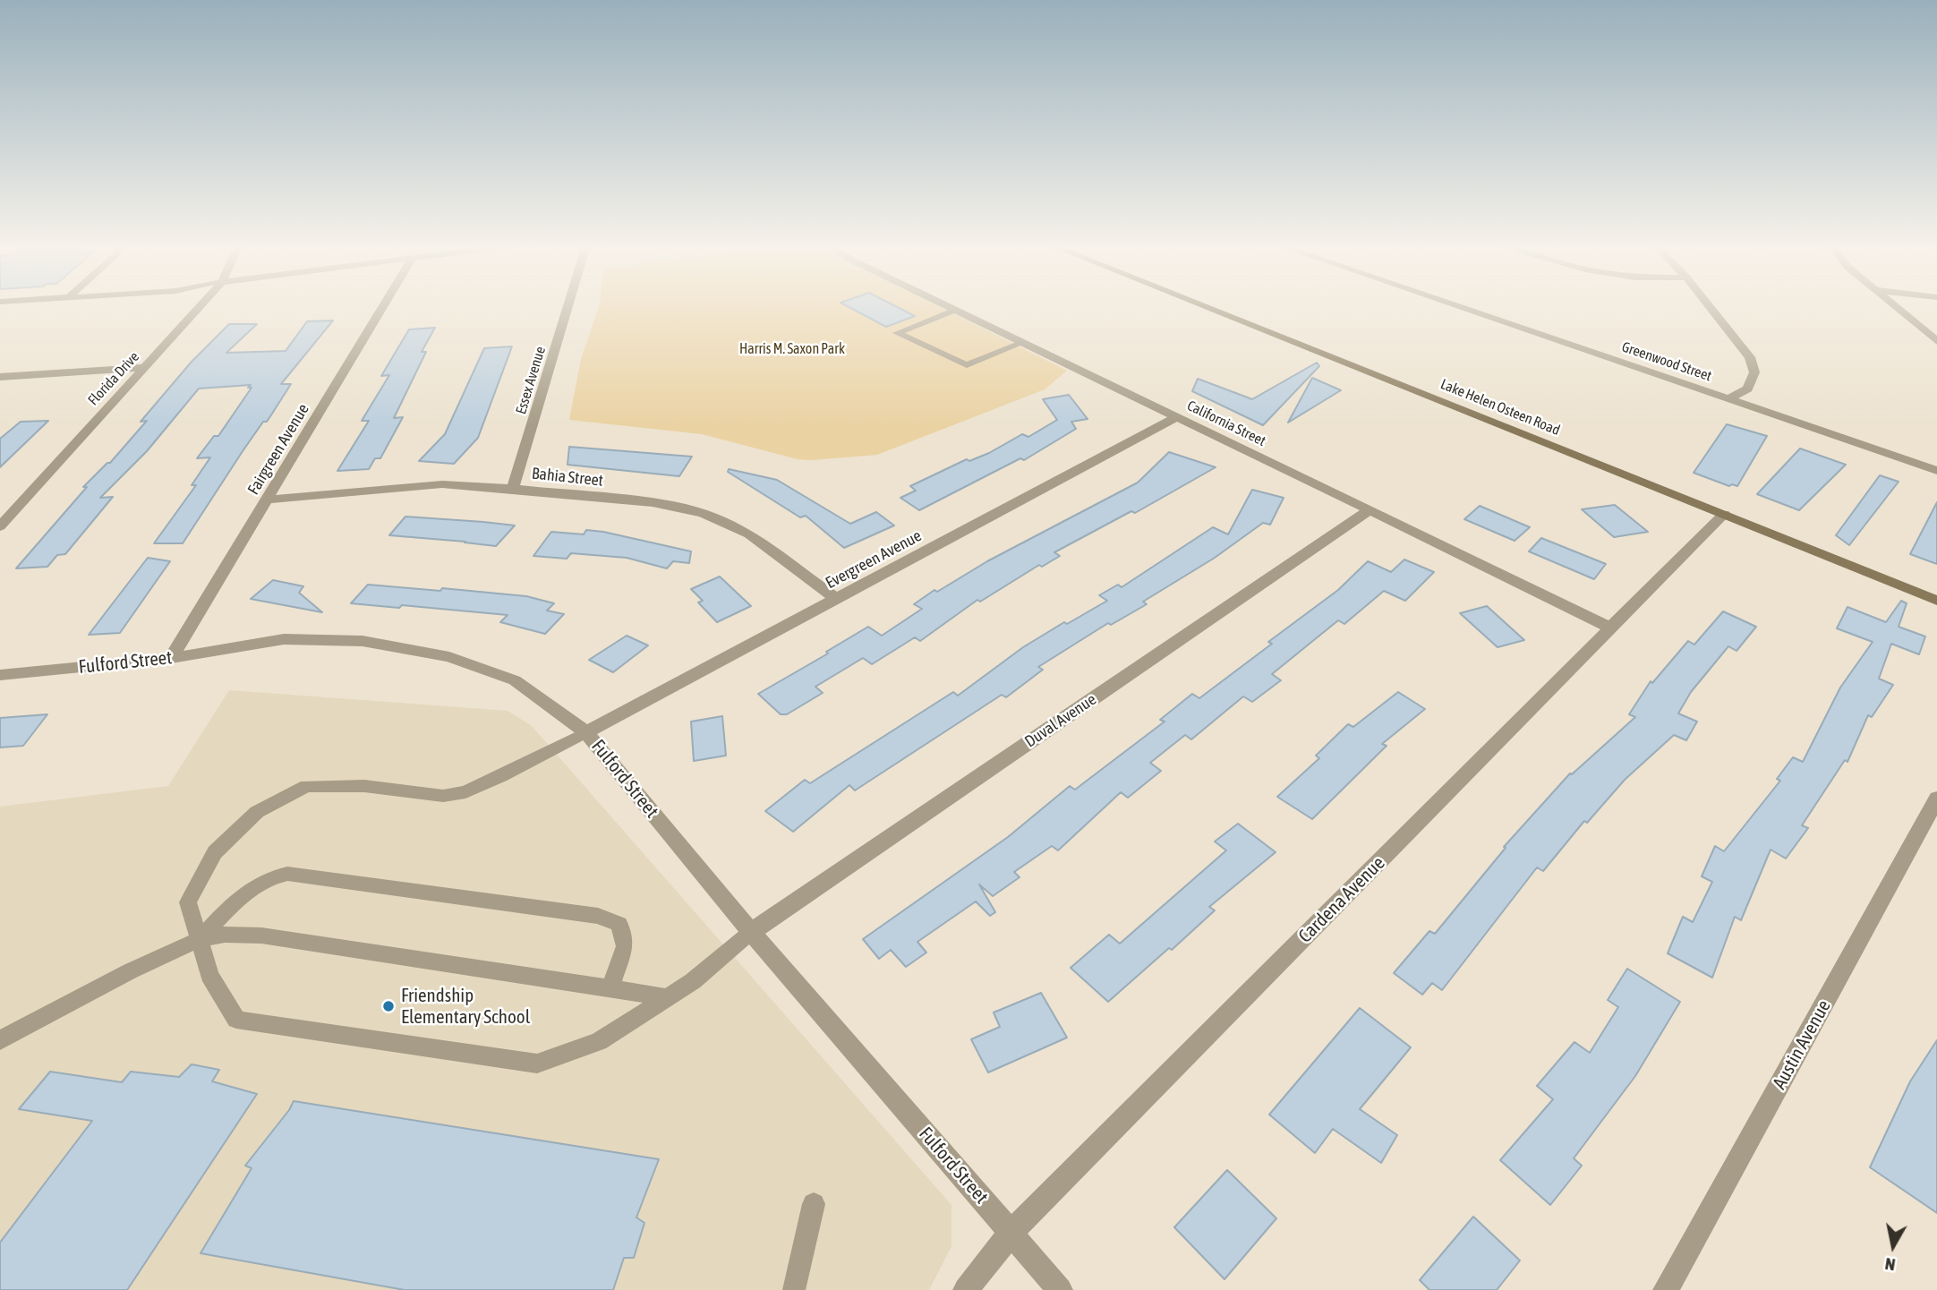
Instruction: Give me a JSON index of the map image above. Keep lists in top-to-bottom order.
{
  "streets": {
    "street": [
      "Greenwood Street",
      "Florida Drive",
      "Essex Avenue",
      "Lake Helen Osteen Road",
      "California Street",
      "Fairgreen Avenue",
      "Bahia Street",
      "Evergreen Avenue",
      "Fulford Street",
      "Duval Avenue",
      "Cardena Avenue",
      "Austin Avenue"
    ]
  },
  "crossings": [
    ["Essex Avenue", "Bahia Street"],
    ["Lake Helen Osteen Road", "Cardena Avenue"],
    ["California Street", "Evergreen Avenue"],
    ["California Street", "Duval Avenue"],
    ["California Street", "Cardena Avenue"],
    ["Fairgreen Avenue", "Bahia Street"],
    ["Fairgreen Avenue", "Fulford Street"],
    ["Bahia Street", "Evergreen Avenue"],
    ["Evergreen Avenue", "Fulford Street"],
    ["Fulford Street", "Duval Avenue"],
    ["Fulford Street", "Cardena Avenue"]
  ],
  "parks": ["Harris M. Saxon Park"],
  "places": ["Friendship Elementary School"],
  "north": "bottom"
}
